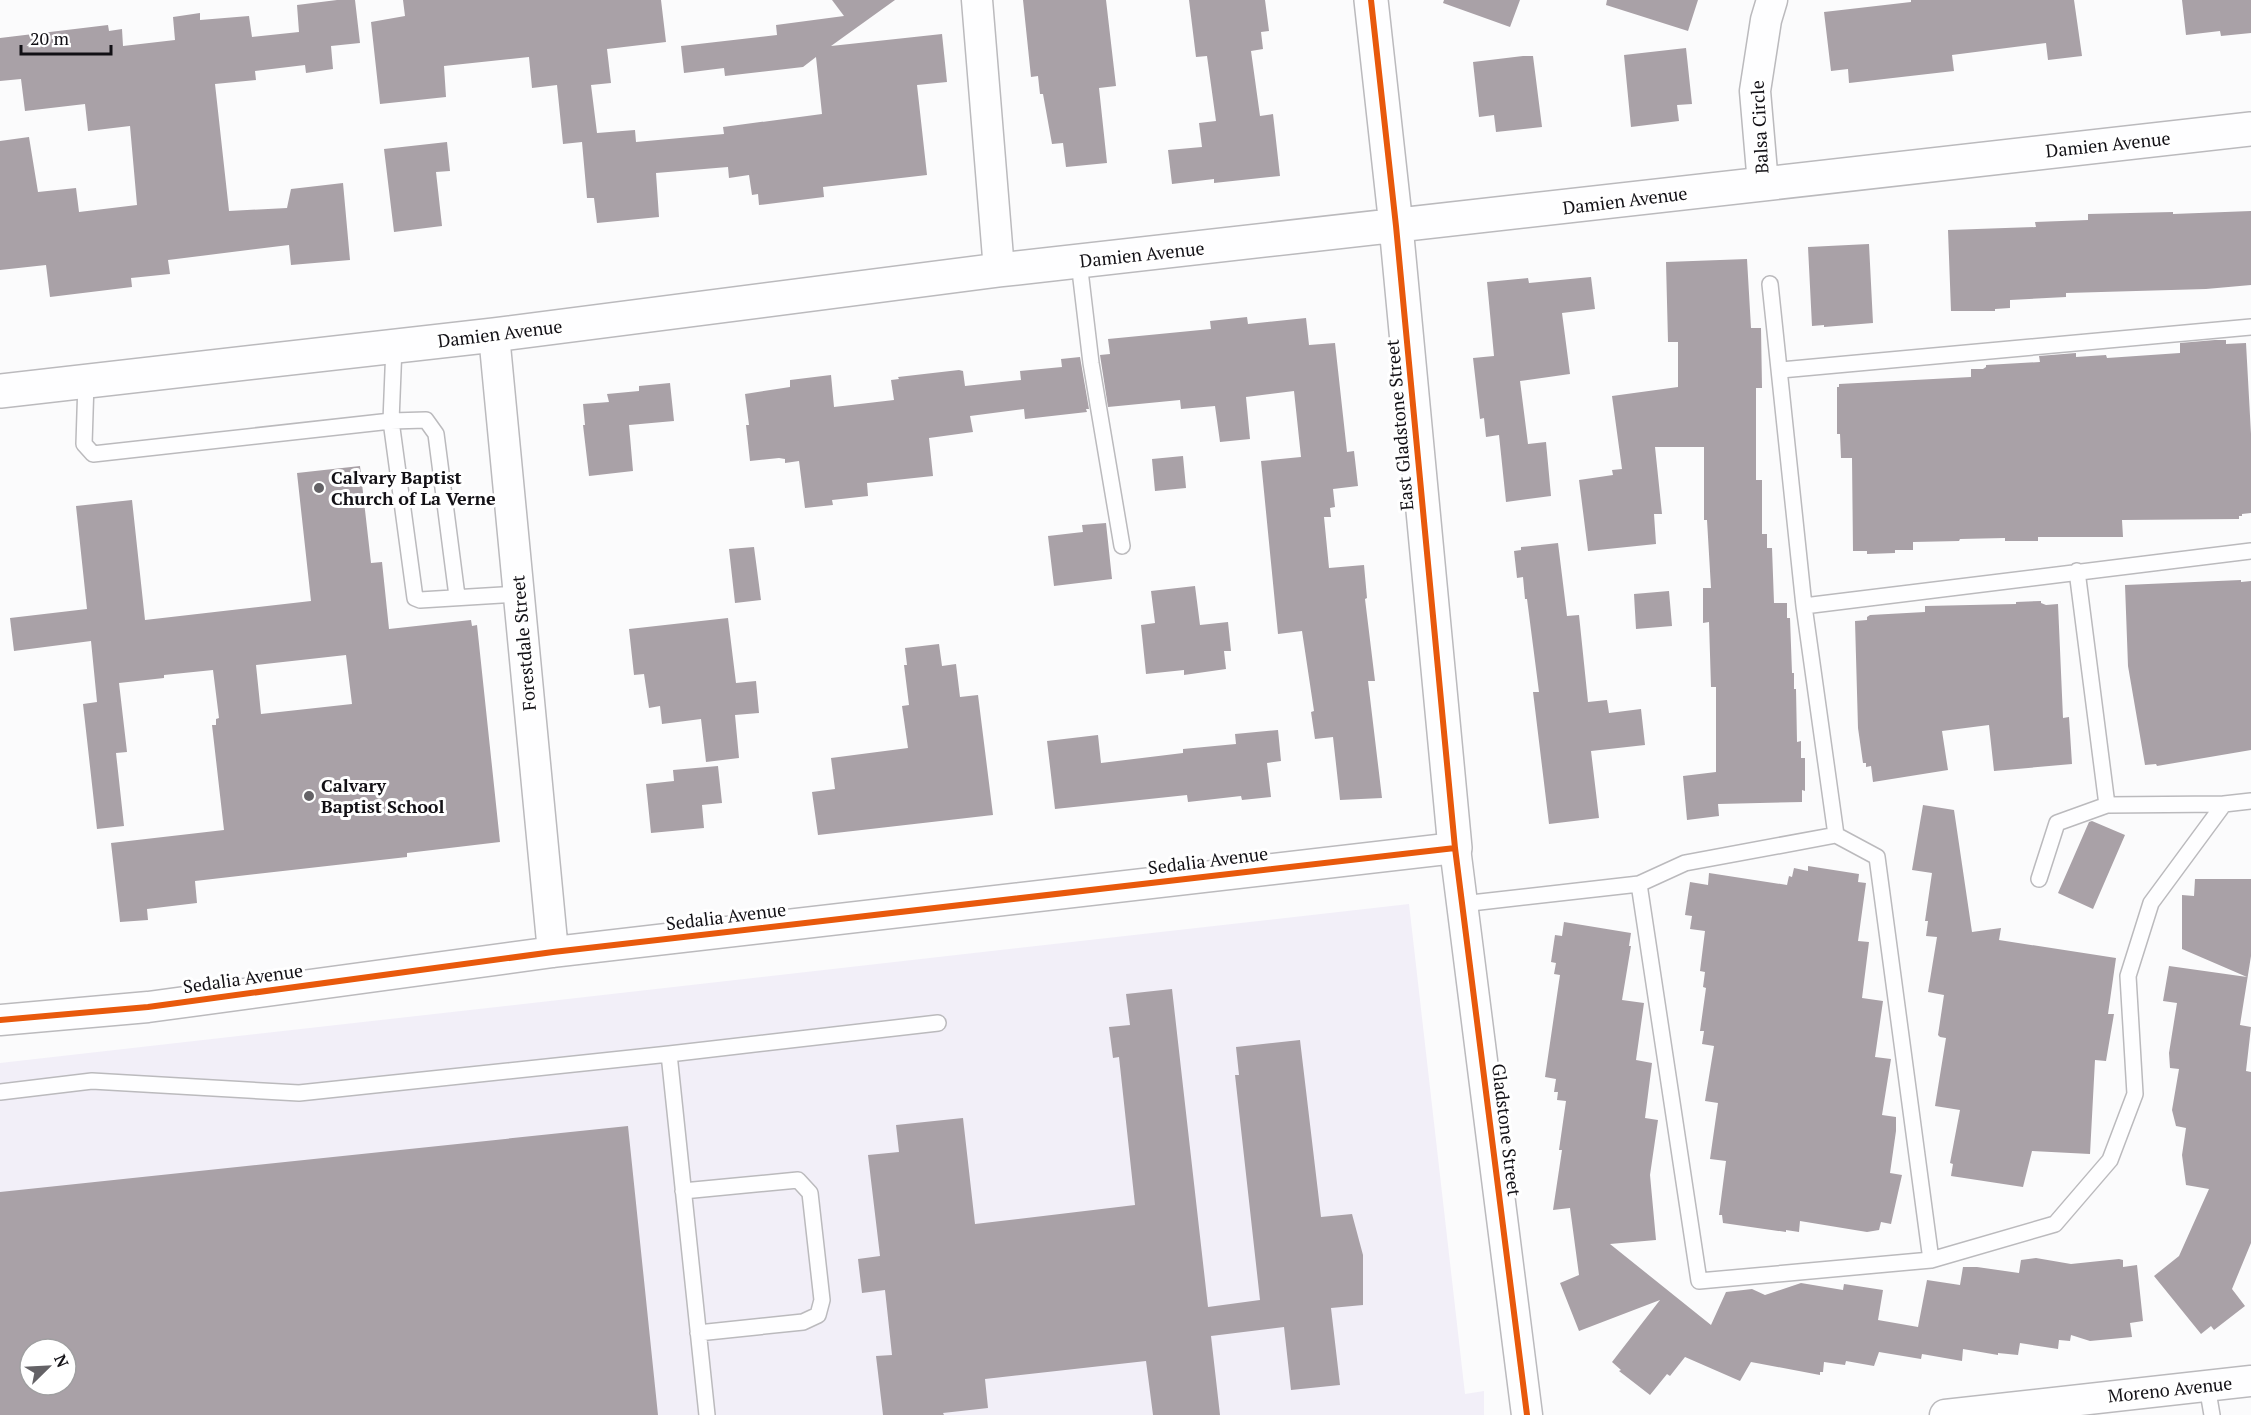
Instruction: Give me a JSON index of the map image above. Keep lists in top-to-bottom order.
{
  "streets": {
    "main road": ["Damien Avenue", "East Gladstone Street"],
    "street": [
      "Balsa Circle",
      "Forestdale Street",
      "Sedalia Avenue",
      "Gladstone Street",
      "Moreno Avenue"
    ]
  },
  "crossings": [
    ["Balsa Circle", "Damien Avenue"],
    ["Damien Avenue", "East Gladstone Street"],
    ["Damien Avenue", "Forestdale Street"],
    ["East Gladstone Street", "Sedalia Avenue"],
    ["East Gladstone Street", "Gladstone Street"],
    ["Forestdale Street", "Sedalia Avenue"],
    ["Sedalia Avenue", "Gladstone Street"]
  ],
  "places": ["Calvary Baptist Church of La Verne", "Calvary Baptist School"],
  "scale_bar": "20 m",
  "north": "top right"
}
